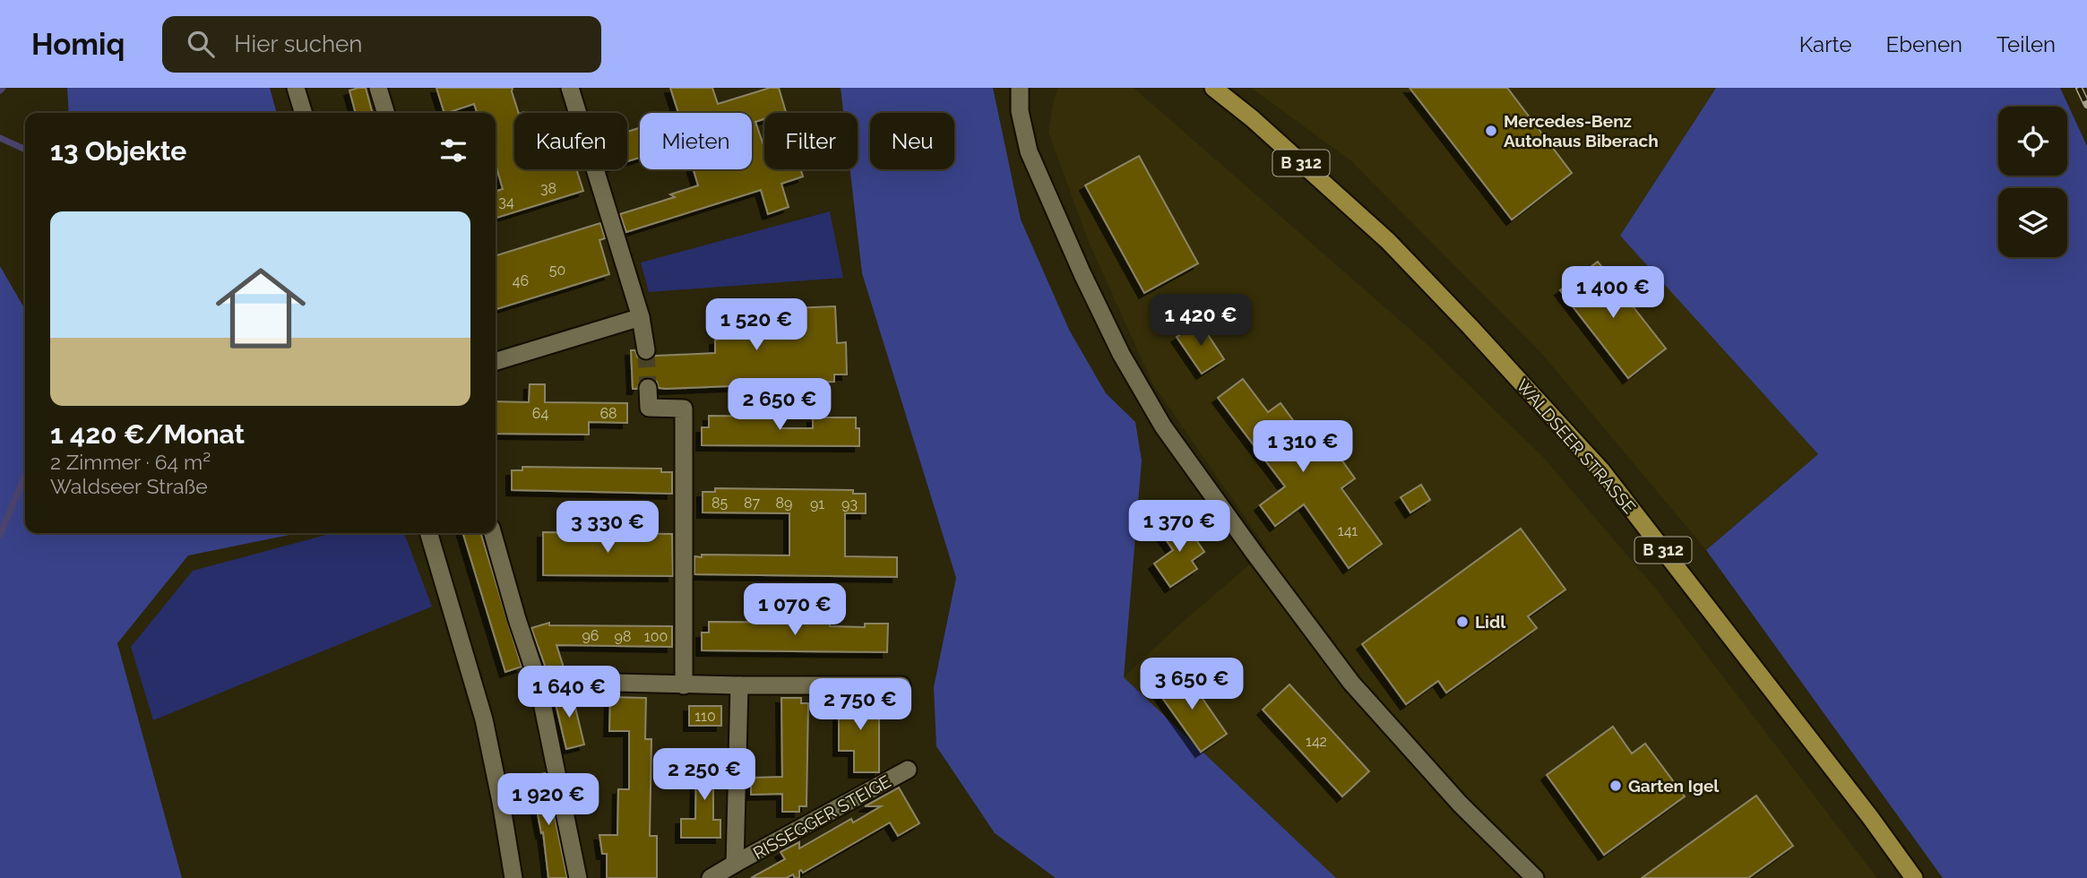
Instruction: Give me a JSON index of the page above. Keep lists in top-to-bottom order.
{
  "streets": {
    "main road": ["B 312", "WALDSEER STRASSE"],
    "street": ["RISSEGGER STEIGE"]
  },
  "places": ["Mercedes-Benz Autohaus Biberach", "Lidl", "Garten Igel"],
  "house_numbers": [
    "38",
    "34",
    "50",
    "46",
    "64",
    "68",
    "85",
    "87",
    "89",
    "91",
    "93",
    "141",
    "96",
    "98",
    "100",
    "110",
    "142"
  ],
  "page": {
    "header": "Homiq",
    "search": "Hier suchen",
    "nav": ["Karte", "Ebenen", "Teilen"],
    "chip": [
      "Kaufen",
      "Mieten",
      "Filter",
      "Neu"
    ],
    "heading": "13 Objekte",
    "list": [
      {
        "name": "1 420 €/Monat",
        "note": "2 Zimmer · 64 m² · Waldseer Straße"
      }
    ],
    "price": [
      "1 400 €",
      "1 420 €",
      "1 520 €",
      "2 650 €",
      "1 310 €",
      "1 370 €",
      "3 330 €",
      "1 070 €",
      "3 650 €",
      "1 640 €",
      "2 750 €",
      "2 250 €",
      "1 920 €"
    ]
  }
}
